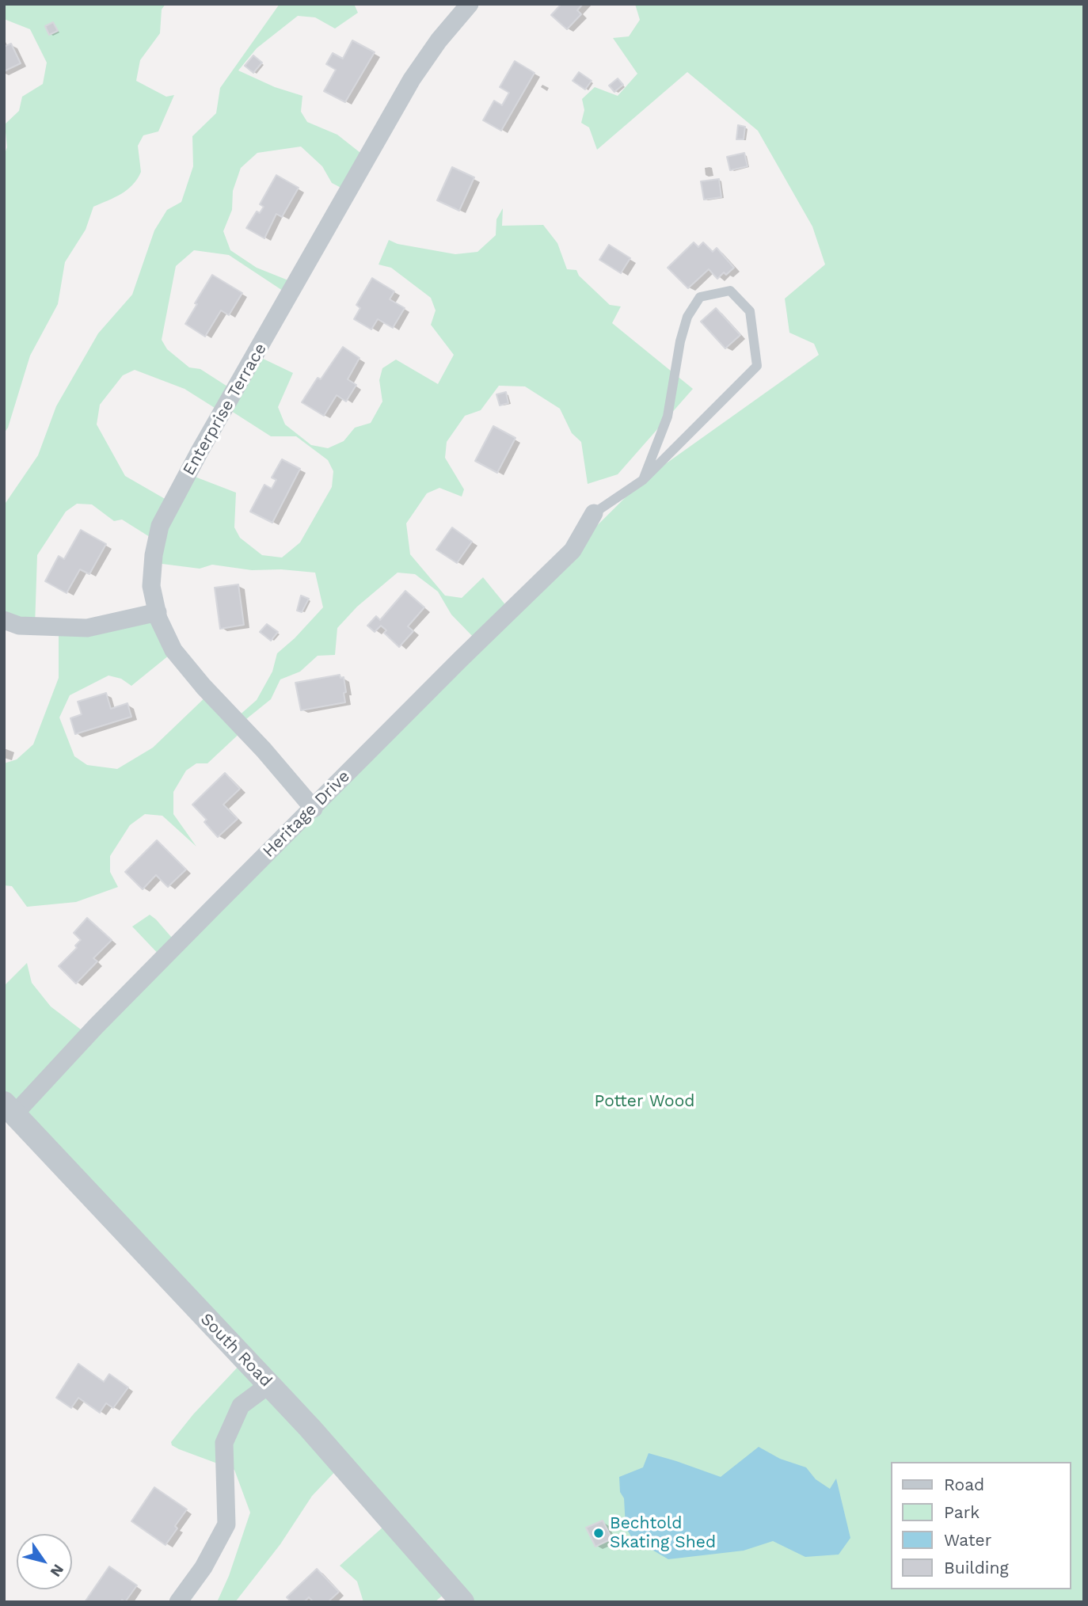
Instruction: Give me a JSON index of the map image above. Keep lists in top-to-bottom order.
{
  "streets": {
    "street": ["Enterprise Terrace", "Heritage Drive", "South Road"]
  },
  "crossings": [
    ["Enterprise Terrace", "Heritage Drive"],
    ["Heritage Drive", "South Road"]
  ],
  "parks": ["Potter Wood"],
  "places": ["Bechtold Skating Shed"],
  "legend": [
    "Road",
    "Park",
    "Water",
    "Building"
  ],
  "north": "bottom right"
}
